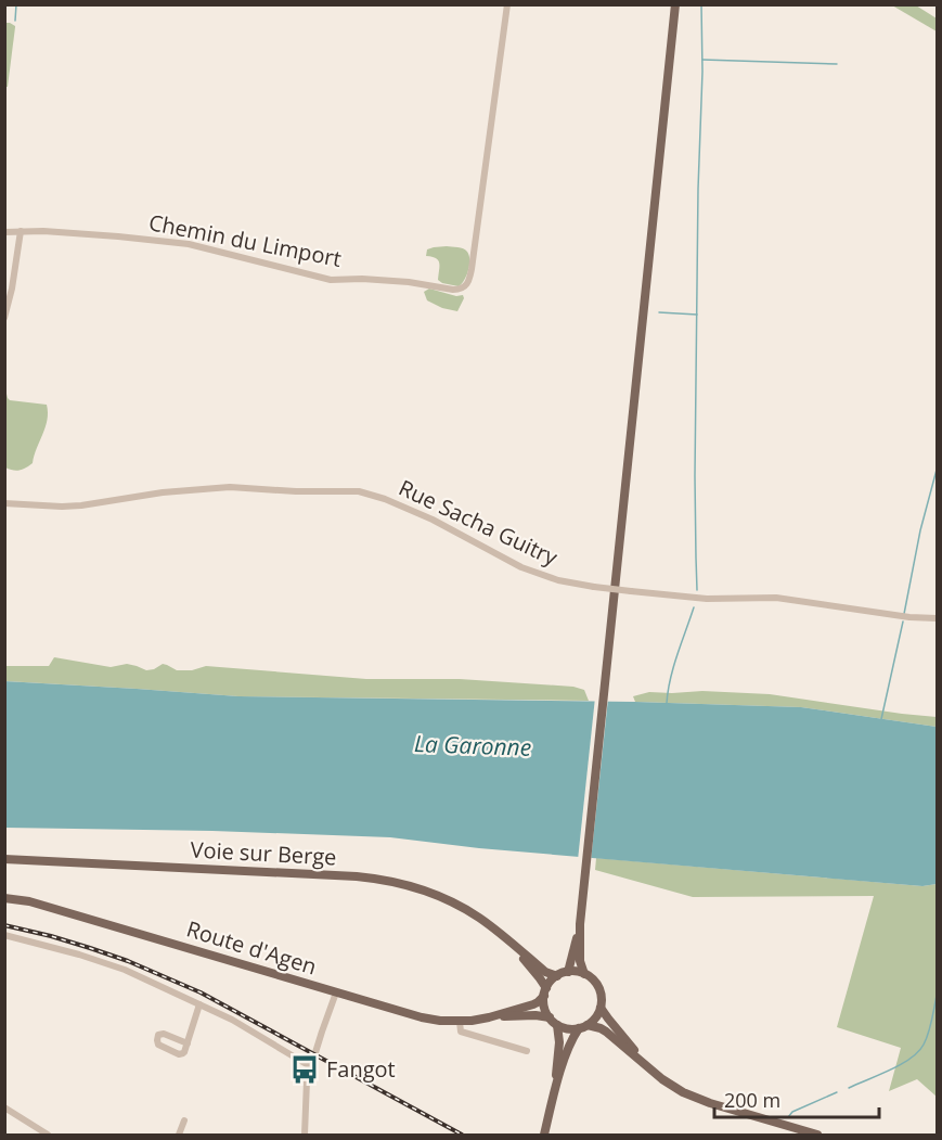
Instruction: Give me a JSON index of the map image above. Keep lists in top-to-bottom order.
{
  "streets": {
    "main road": ["Voie sur Berge", "Route d'Agen"],
    "street": ["Chemin du Limport", "Rue Sacha Guitry"]
  },
  "water": ["La Garonne"],
  "places": {
    "bus stop": ["Fangot"]
  },
  "scale_bar": "200 m"
}
